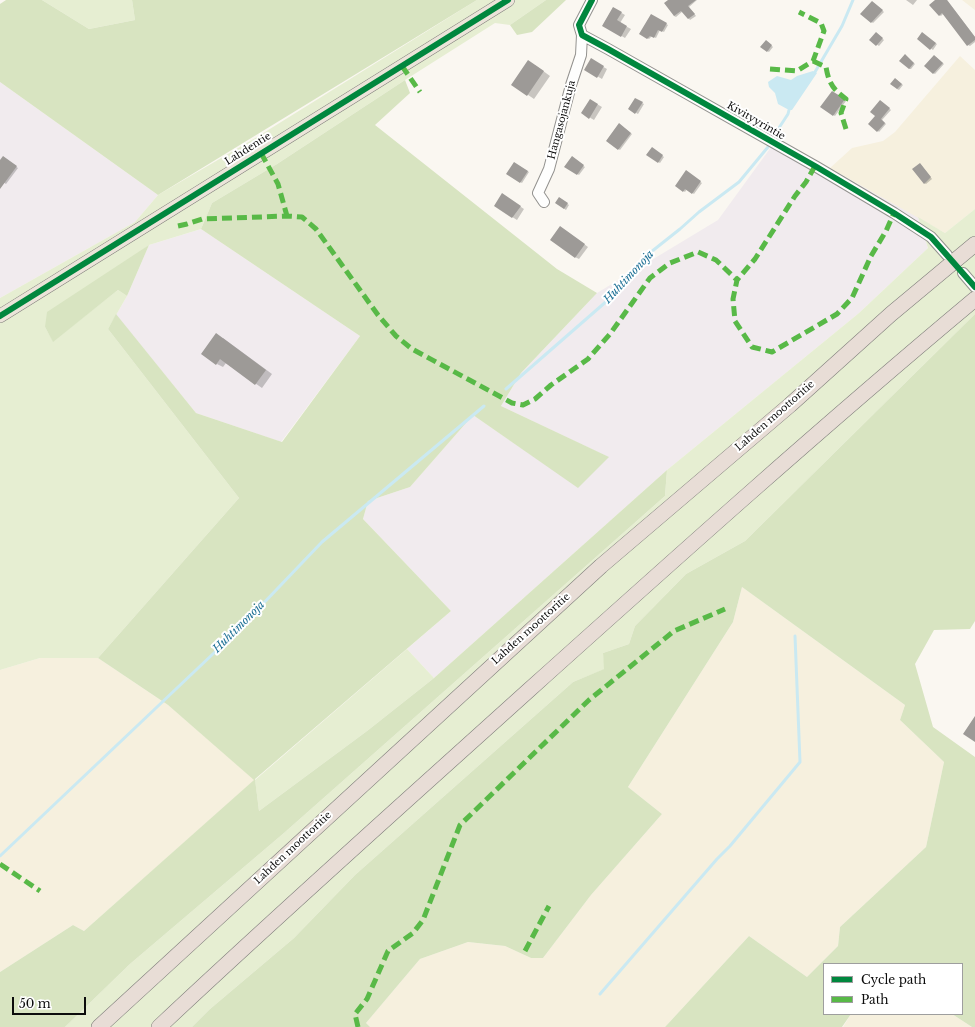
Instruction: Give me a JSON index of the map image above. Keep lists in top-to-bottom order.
{
  "streets": {
    "highway": ["Lahden moottoritie"],
    "main road": ["Lahdentie"],
    "street": ["Hangasojankuja", "Kivityyrintie"]
  },
  "crossings": [
    ["Hangasojankuja", "Kivityyrintie"]
  ],
  "water": ["Huhtimonoja"],
  "legend": ["Cycle path", "Path"],
  "scale_bar": "50 m"
}
